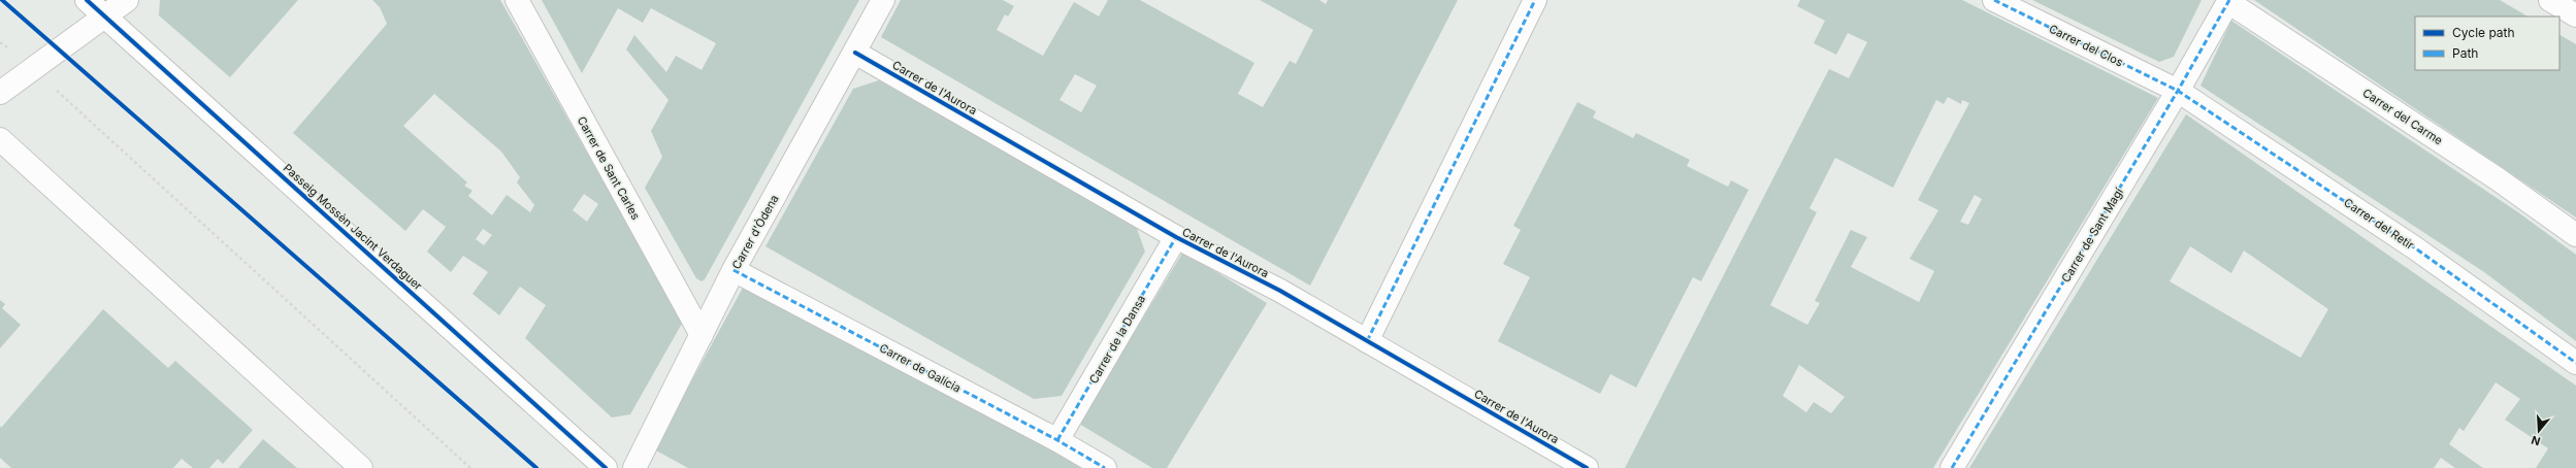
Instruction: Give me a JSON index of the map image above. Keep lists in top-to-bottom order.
{
  "streets": {
    "street": [
      "Carrer del Clos",
      "Carrer de l'Aurora",
      "Carrer del Carme",
      "Carrer de Sant Carles",
      "Carrer del Retir",
      "Passeig Mossèn Jacint Verdaguer",
      "Carrer d'Òdena",
      "Carrer de Sant Magí",
      "Carrer de la Dansa",
      "Carrer de Galícia"
    ]
  },
  "crossings": [
    ["Carrer del Clos", "Carrer del Retir"],
    ["Carrer del Clos", "Carrer de Sant Magí"],
    ["Carrer de l'Aurora", "Carrer d'Òdena"],
    ["Carrer de l'Aurora", "Carrer de la Dansa"],
    ["Carrer del Carme", "Carrer de Sant Magí"],
    ["Carrer de Sant Carles", "Carrer d'Òdena"],
    ["Carrer del Retir", "Carrer de Sant Magí"],
    ["Carrer d'Òdena", "Carrer de Galícia"],
    ["Carrer de la Dansa", "Carrer de Galícia"]
  ],
  "legend": ["Cycle path", "Path"],
  "north": "bottom"
}
